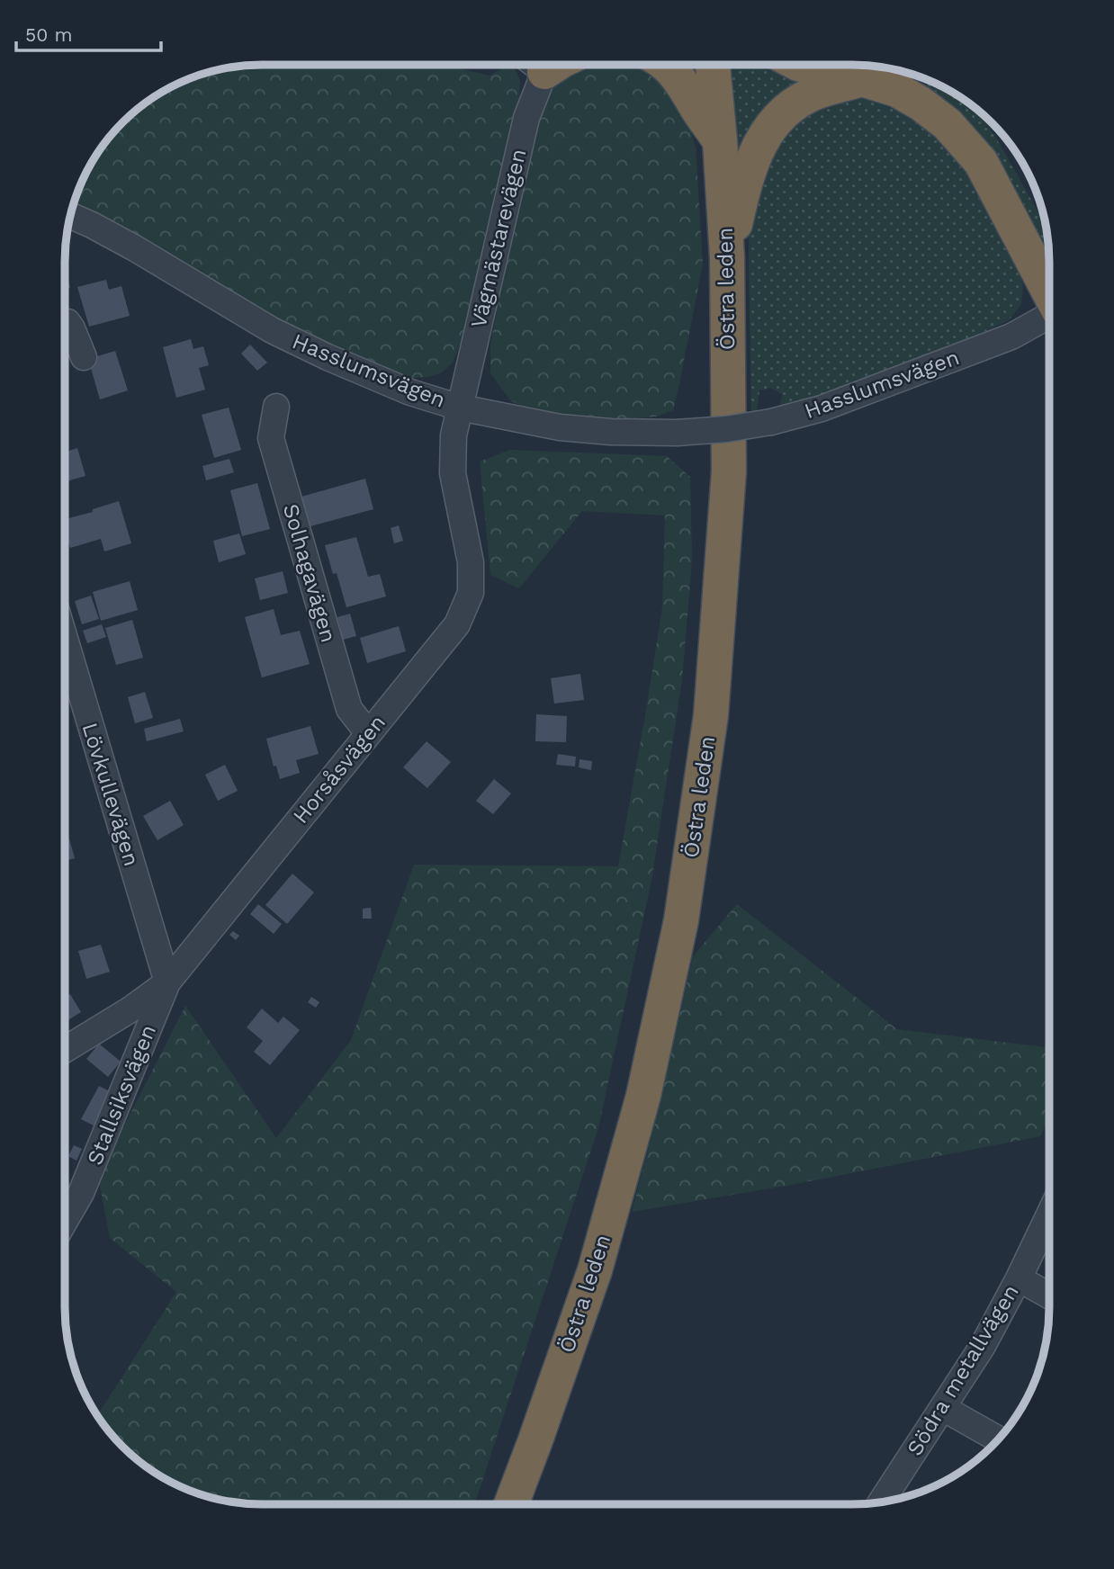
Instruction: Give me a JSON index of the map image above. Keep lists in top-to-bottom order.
{
  "streets": {
    "highway": ["Östra leden"],
    "street": [
      "Vägmästarevägen",
      "Hasslumsvägen",
      "Solhagavägen",
      "Horsåsvägen",
      "Lövkullevägen",
      "Stallsiksvägen",
      "Södra metallvägen"
    ]
  },
  "crossings": [
    ["Vägmästarevägen", "Hasslumsvägen"],
    ["Vägmästarevägen", "Horsåsvägen"],
    ["Hasslumsvägen", "Horsåsvägen"],
    ["Solhagavägen", "Horsåsvägen"],
    ["Horsåsvägen", "Lövkullevägen"],
    ["Horsåsvägen", "Stallsiksvägen"],
    ["Lövkullevägen", "Stallsiksvägen"]
  ],
  "scale_bar": "50 m"
}
